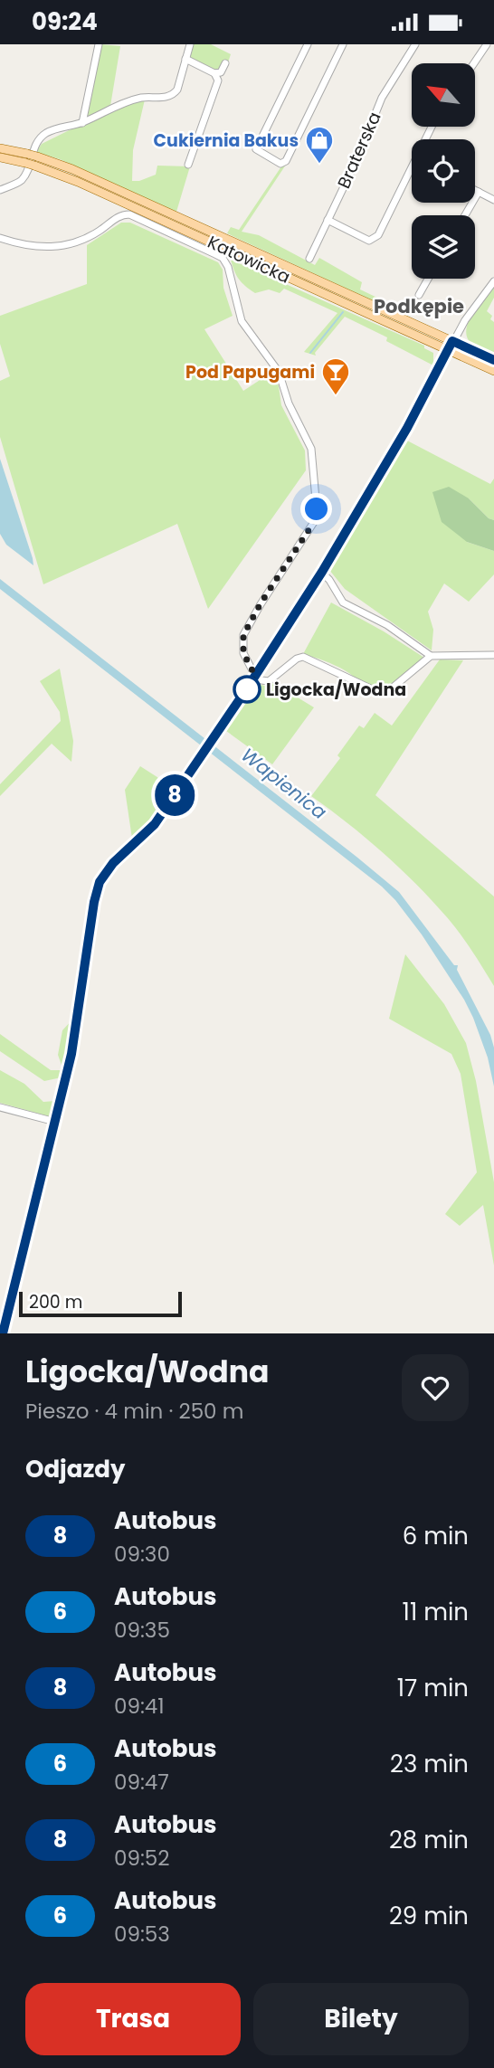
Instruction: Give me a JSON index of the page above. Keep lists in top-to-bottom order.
{
  "streets": {
    "main road": ["Katowicka"],
    "street": ["Braterska"]
  },
  "districts": ["Podkępie"],
  "water": ["Wapienica"],
  "places": {
    "shop": ["Cukiernia Bakus"],
    "bar": ["Pod Papugami"],
    "other": ["Ligocka/Wodna"]
  },
  "lines": ["bus line 8"],
  "scale_bar": "200 m",
  "north": "top left",
  "page": {
    "status": "09:24",
    "on_map": "8",
    "scale": "200 m",
    "heading": [
      ["Ligocka/Wodna", "Pieszo · 4 min · 250 m"],
      "Odjazdy"
    ],
    "list": [
      {
        "mark": "8",
        "name": "Autobus",
        "note": "09:30",
        "value": "6 min"
      },
      {
        "mark": "6",
        "name": "Autobus",
        "note": "09:35",
        "value": "11 min"
      },
      {
        "mark": "8",
        "name": "Autobus",
        "note": "09:41",
        "value": "17 min"
      },
      {
        "mark": "6",
        "name": "Autobus",
        "note": "09:47",
        "value": "23 min"
      },
      {
        "mark": "8",
        "name": "Autobus",
        "note": "09:52",
        "value": "28 min"
      },
      {
        "mark": "6",
        "name": "Autobus",
        "note": "09:53",
        "value": "29 min"
      }
    ],
    "buttons": ["Trasa", "Bilety"]
  }
}
